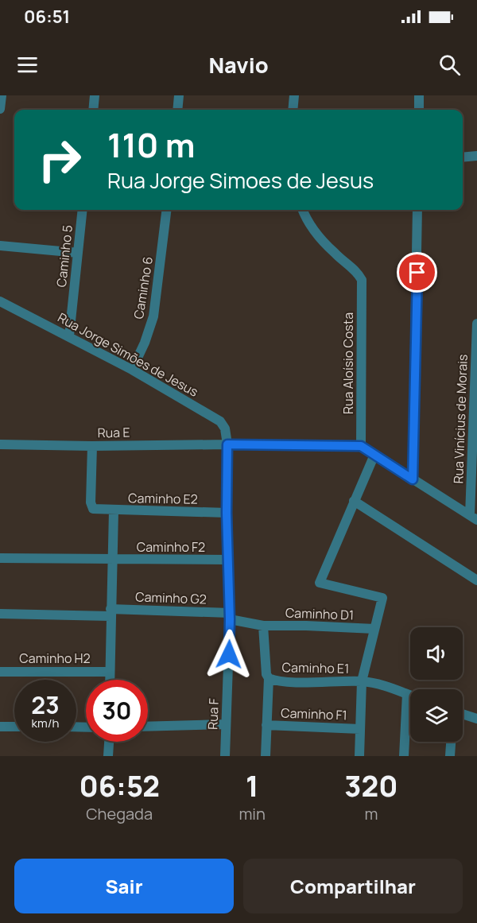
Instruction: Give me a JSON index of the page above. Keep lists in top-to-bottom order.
{
  "streets": {
    "street": [
      "Caminho 5",
      "Caminho 6",
      "Rua Jorge Simões de Jesus",
      "Rua Aloísio Costa",
      "Rua Vinícius de Morais",
      "Rua E",
      "Caminho E2",
      "Caminho F2",
      "Caminho G2",
      "Caminho D1",
      "Caminho H2",
      "Caminho E1",
      "Rua F",
      "Caminho F1"
    ]
  },
  "crossings": [
    ["Caminho 5", "Rua Jorge Simões de Jesus"],
    ["Caminho 6", "Rua Jorge Simões de Jesus"],
    ["Rua Jorge Simões de Jesus", "Rua E"],
    ["Rua Jorge Simões de Jesus", "Rua F"],
    ["Rua Aloísio Costa", "Rua E"],
    ["Rua E", "Caminho E2"],
    ["Rua E", "Rua F"],
    ["Caminho E2", "Rua F"],
    ["Caminho F2", "Rua F"],
    ["Caminho G2", "Caminho D1"],
    ["Caminho G2", "Rua F"]
  ],
  "page": {
    "status": "06:51",
    "header": "Navio",
    "turn": ["110 m", "Rua Jorge Simoes de Jesus"],
    "speed": "23 km/h",
    "limit": "30",
    "eta": [
      "06:52",
      "Chegada",
      "1",
      "min",
      "320",
      "m"
    ],
    "buttons": ["Sair", "Compartilhar"]
  }
}
